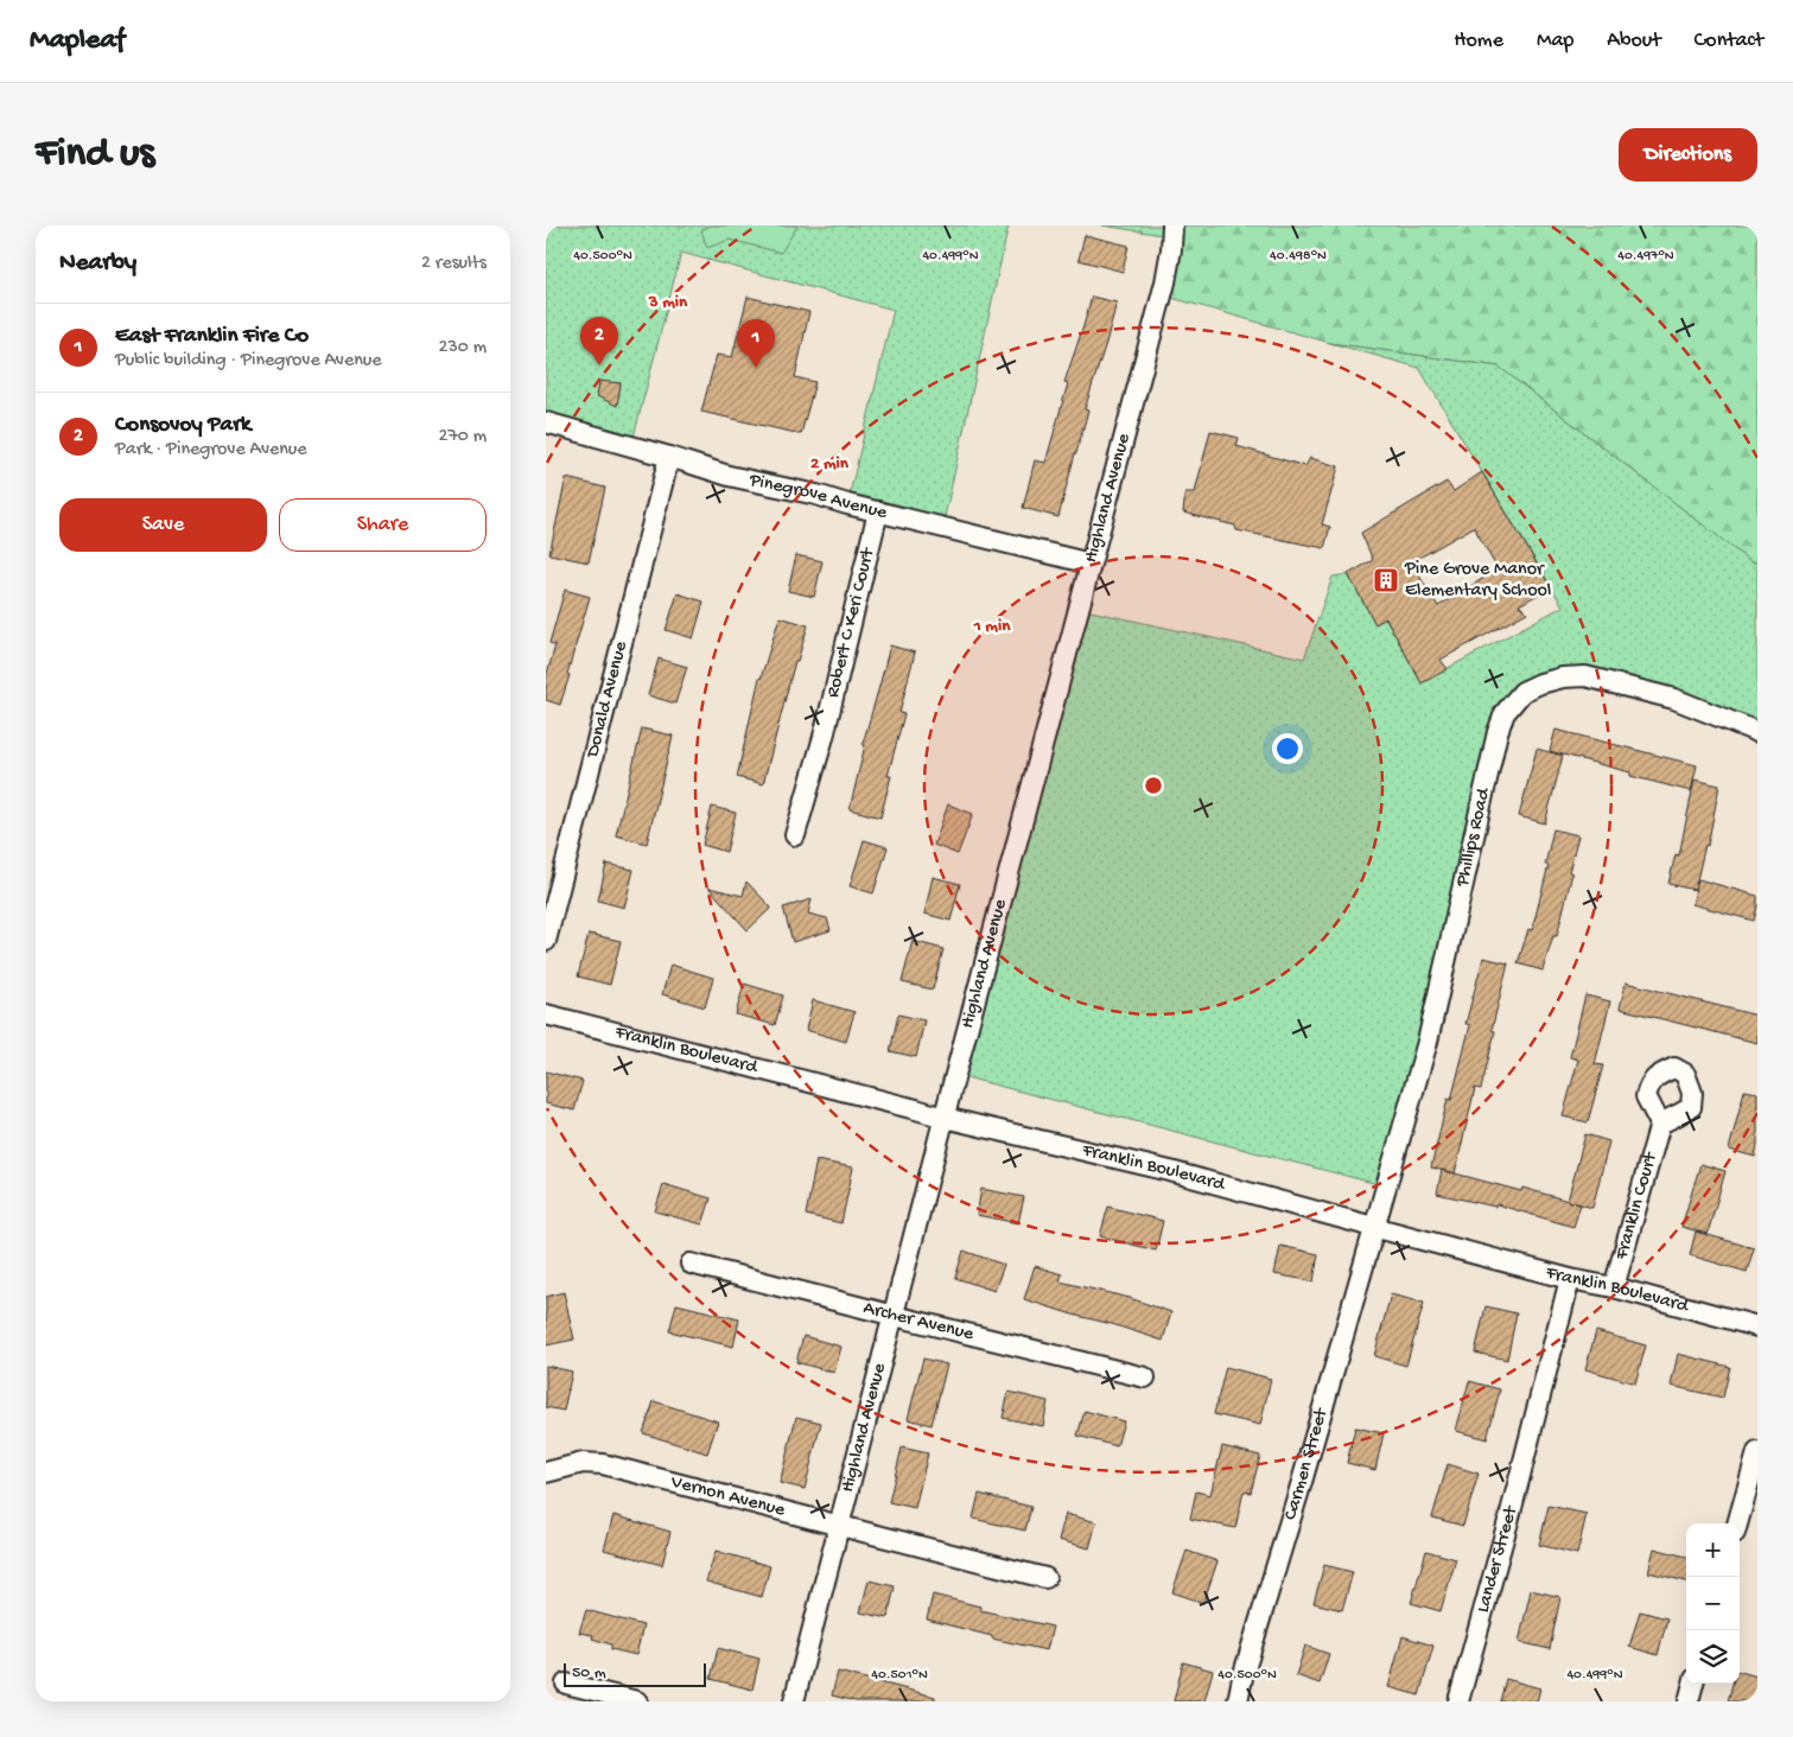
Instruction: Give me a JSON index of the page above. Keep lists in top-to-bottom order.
{
  "streets": {
    "street": [
      "Pinegrove Avenue",
      "Highland Avenue",
      "Robert C Keri Court",
      "Donald Avenue",
      "Phillips Road",
      "Franklin Boulevard",
      "Franklin Court",
      "Archer Avenue",
      "Carmen Street",
      "Vernon Avenue",
      "Lander Street"
    ]
  },
  "crossings": [
    ["Pinegrove Avenue", "Highland Avenue"],
    ["Pinegrove Avenue", "Robert C Keri Court"],
    ["Pinegrove Avenue", "Donald Avenue"],
    ["Highland Avenue", "Franklin Boulevard"],
    ["Highland Avenue", "Archer Avenue"],
    ["Highland Avenue", "Vernon Avenue"],
    ["Phillips Road", "Franklin Boulevard"],
    ["Phillips Road", "Carmen Street"],
    ["Franklin Boulevard", "Franklin Court"],
    ["Franklin Boulevard", "Carmen Street"],
    ["Franklin Boulevard", "Lander Street"]
  ],
  "places": {
    "building": ["Pine Grove Manor Elementary School"]
  },
  "scale_bar": "50 m",
  "page": {
    "header": "Mapleaf",
    "nav": [
      "Home",
      "Map",
      "About",
      "Contact"
    ],
    "buttons": [
      "Directions",
      ["Save", "Share"]
    ],
    "title": "Find us",
    "heading": ["Nearby", "2 results"],
    "list": [
      {
        "mark": "1",
        "name": "East Franklin Fire Co",
        "note": "Public building · Pinegrove Avenue",
        "value": "230 m"
      },
      {
        "mark": "2",
        "name": "Consovoy Park",
        "note": "Park · Pinegrove Avenue",
        "value": "270 m"
      }
    ],
    "pins": ["2", "1"],
    "map_buttons": ["+", "−"],
    "scale": "50 m"
  },
  "coordinates": [
    "40.500°N",
    "40.499°N",
    "40.497°N",
    "40.498°N",
    "40.501°N"
  ],
  "rings": ["3 min", "2 min", "1 min"]
}
